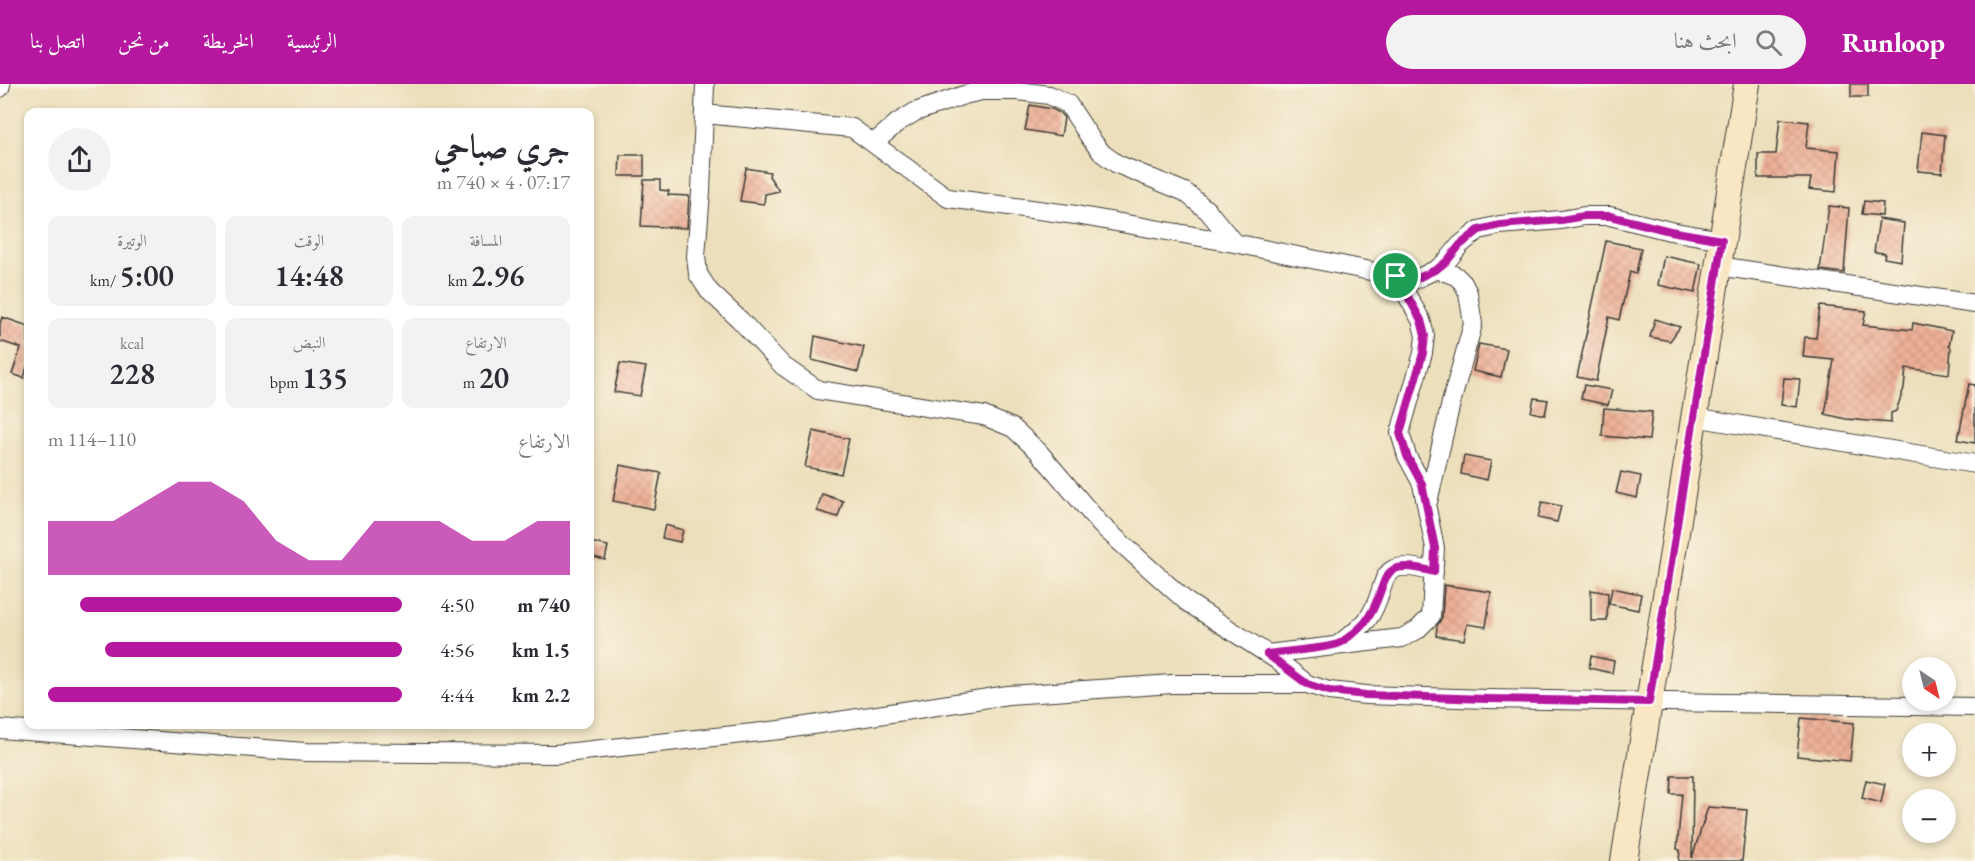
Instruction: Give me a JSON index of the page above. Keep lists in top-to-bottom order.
{
  "north": "bottom right",
  "page": {
    "header": "Runloop",
    "search": "ابحث هنا",
    "nav": [
      "الرئيسية",
      "الخريطة",
      "من نحن",
      "اتصل بنا"
    ],
    "heading": ["جري صباحي", "07:17 · 4 × 740 m"],
    "stats": [
      ["المسافة", "2.96 km"],
      ["الوقت", "14:48"],
      ["الوتيرة", "5:00 /km"],
      ["الارتفاع", "20 m"],
      ["النبض", "135 bpm"],
      ["kcal", "228"]
    ],
    "chart": ["الارتفاع", "110–114 m"],
    "list": [
      {
        "name": "740 m",
        "note": "4:50"
      },
      {
        "name": "1.5 km",
        "note": "4:56"
      },
      {
        "name": "2.2 km",
        "note": "4:44"
      }
    ],
    "map_buttons": ["+", "−"]
  }
}
